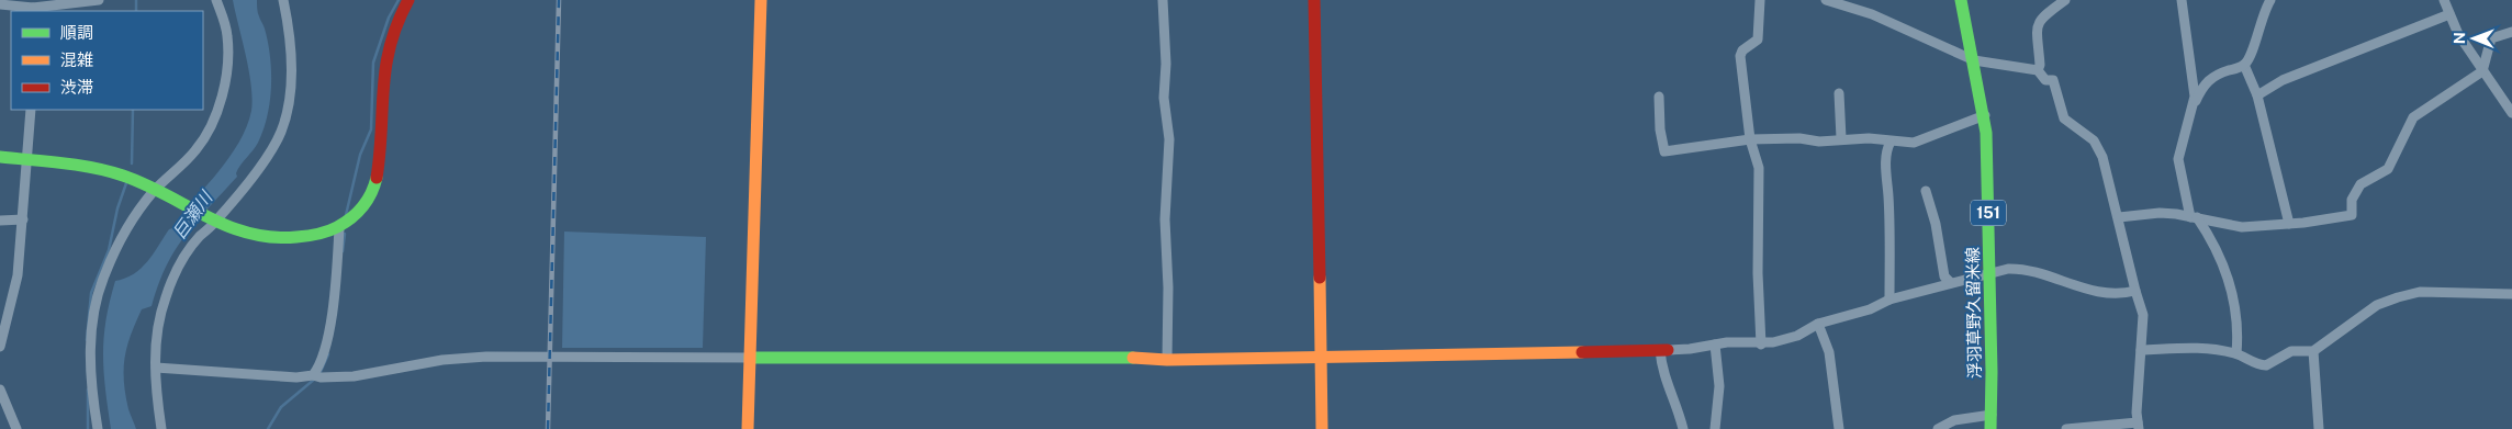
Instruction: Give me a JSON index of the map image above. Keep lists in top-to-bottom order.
{
  "streets": {
    "street": ["151", "浮羽草野久留米線"]
  },
  "water": ["巨瀬川"],
  "legend": ["順調", "混雑", "渋滞"],
  "north": "left"
}
